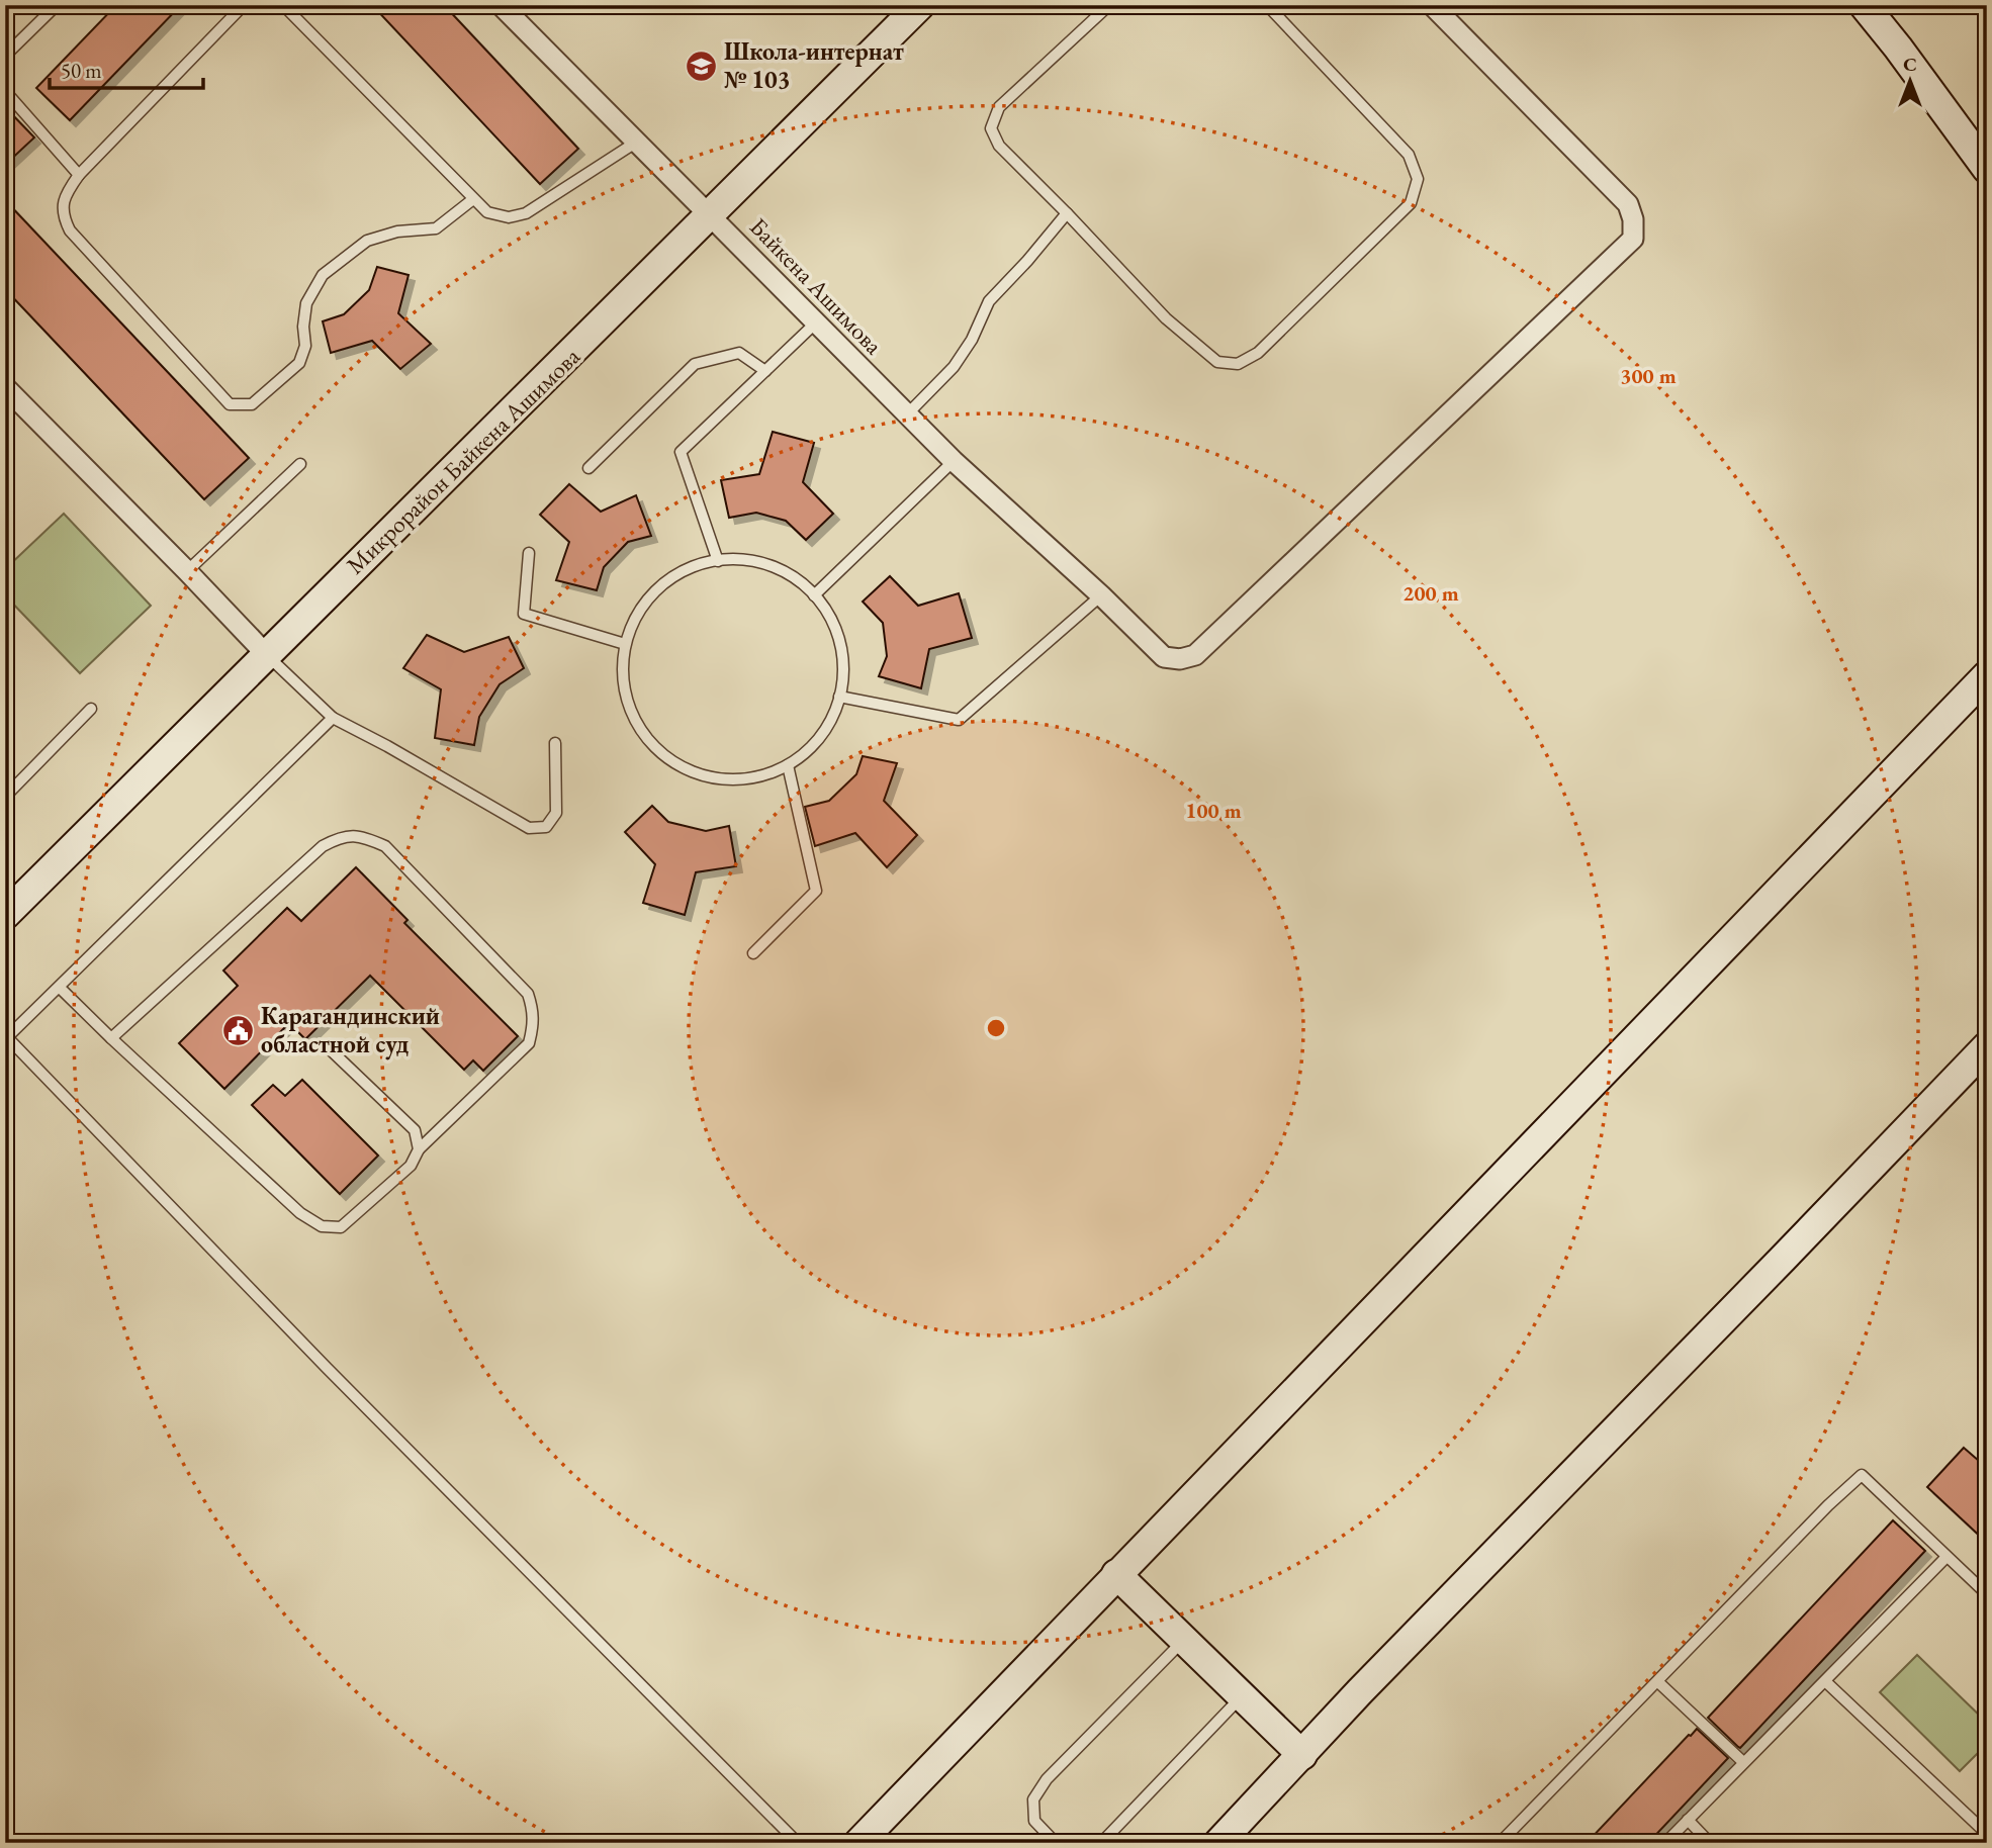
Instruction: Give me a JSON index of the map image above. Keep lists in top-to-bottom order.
{
  "streets": {
    "main road": ["Микрорайон Байкена Ашимова"],
    "street": ["Байкена Ашимова"]
  },
  "crossings": [
    ["Байкена Ашимова", "Микрорайон Байкена Ашимова"]
  ],
  "places": {
    "school or university": ["Школа-интернат № 103"],
    "public building": ["Карагандинский областной суд"]
  },
  "scale_bar": "50 m",
  "north": "top",
  "rings": ["300 m", "200 m", "100 m"]
}
